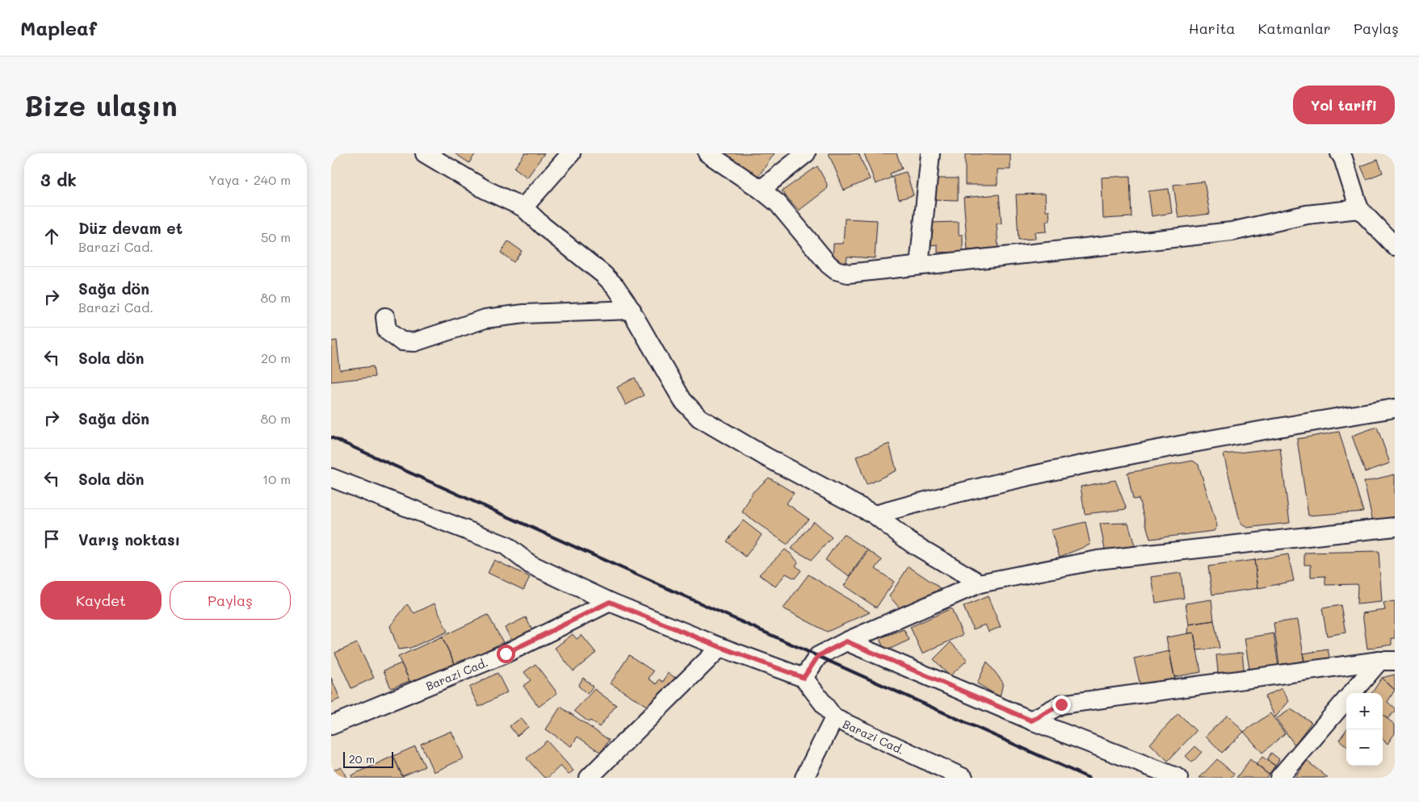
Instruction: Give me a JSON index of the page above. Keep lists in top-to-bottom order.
{
  "streets": {
    "street": ["Barazi Cad."]
  },
  "scale_bar": "20 m",
  "page": {
    "header": "Mapleaf",
    "nav": ["Harita", "Katmanlar", "Paylaş"],
    "buttons": [
      "Yol tarifi",
      ["Kaydet", "Paylaş"]
    ],
    "title": "Bize ulaşın",
    "heading": ["3 dk", "Yaya · 240 m"],
    "list": [
      ["Düz devam et", "Barazi Cad.", "50 m"],
      ["Sağa dön", "Barazi Cad.", "80 m"],
      ["Sola dön", "20 m"],
      ["Sağa dön", "80 m"],
      ["Sola dön", "10 m"],
      "Varış noktası"
    ],
    "map_buttons": ["+", "−"],
    "scale": "20 m"
  }
}
